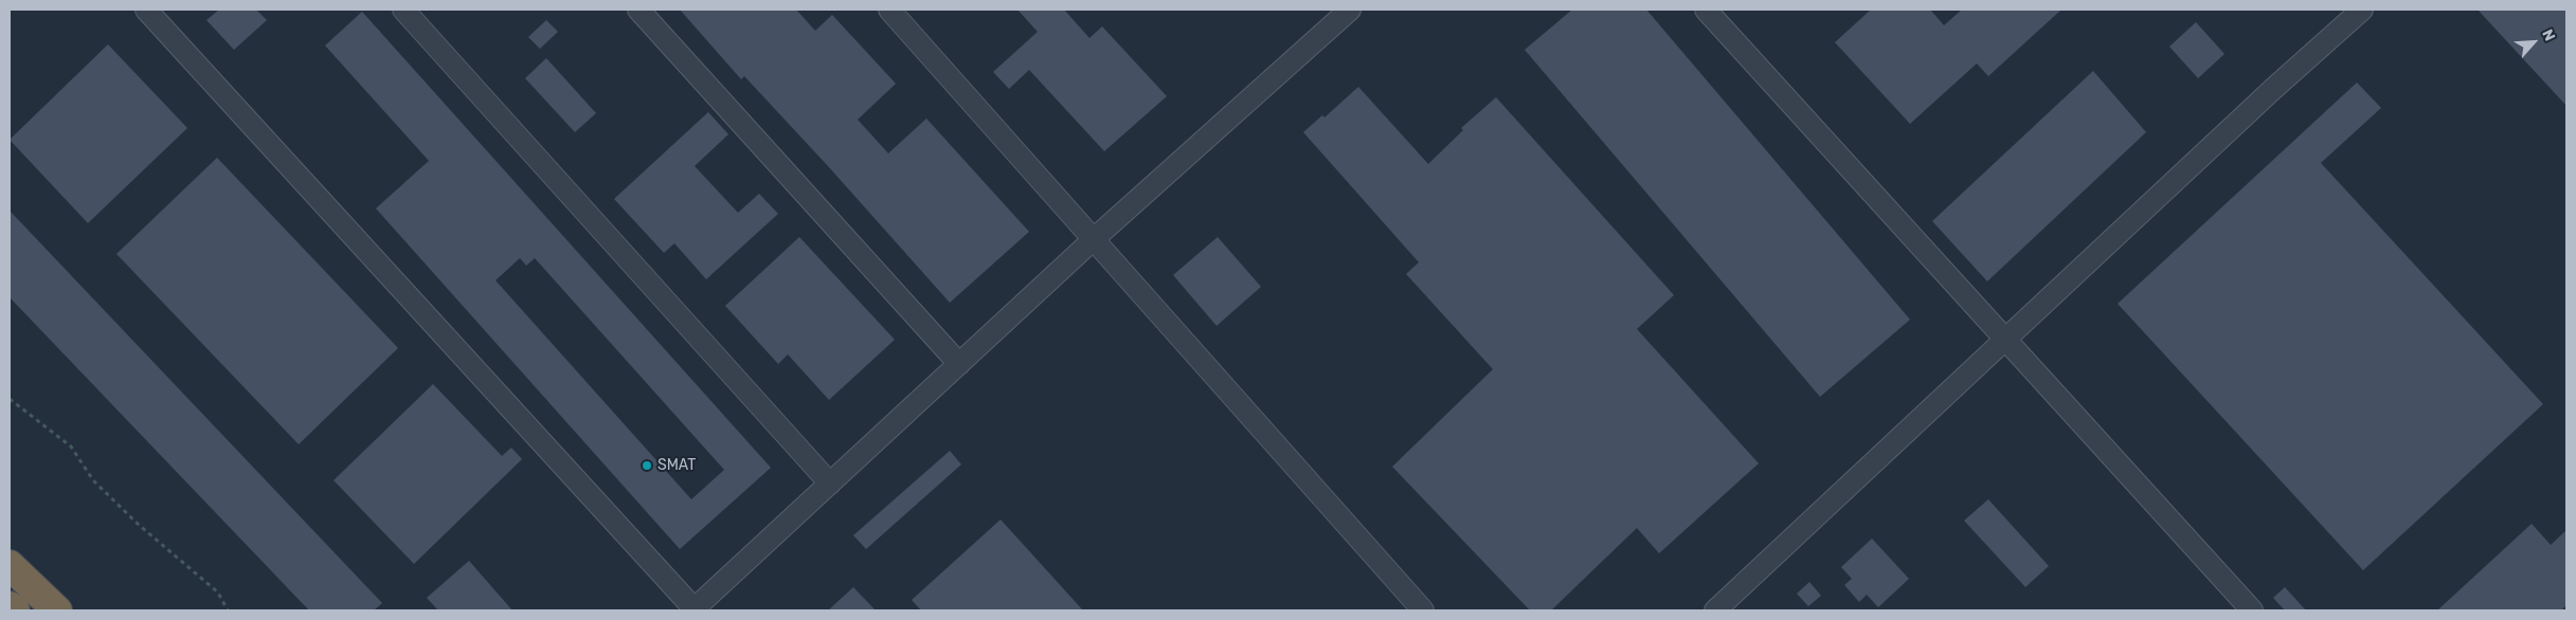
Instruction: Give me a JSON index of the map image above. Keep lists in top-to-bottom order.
{
  "places": ["SMAT"],
  "north": "top right"
}
